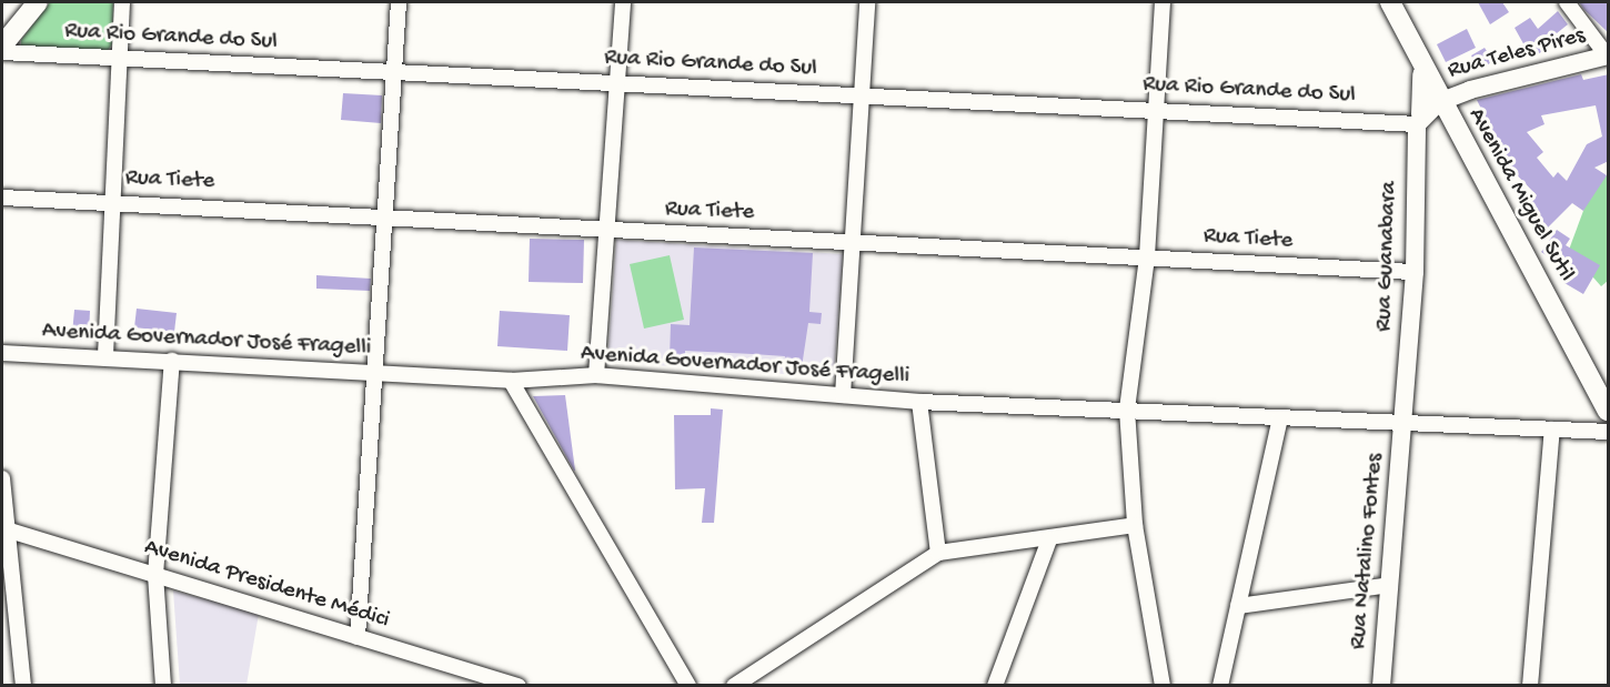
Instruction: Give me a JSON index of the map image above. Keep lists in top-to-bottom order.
{
  "streets": {
    "main road": ["Avenida Miguel Sutil"],
    "street": [
      "Rua Rio Grande do Sul",
      "Rua Teles Pires",
      "Rua Tiete",
      "Rua Guanabara",
      "Avenida Governador José Fragelli",
      "Rua Natalino Fontes",
      "Avenida Presidente Médici"
    ]
  },
  "crossings": [
    ["Rua Rio Grande do Sul", "Rua Guanabara"],
    ["Rua Teles Pires", "Avenida Miguel Sutil"],
    ["Rua Tiete", "Rua Guanabara"],
    ["Rua Guanabara", "Avenida Governador José Fragelli"],
    ["Rua Guanabara", "Rua Natalino Fontes"],
    ["Avenida Governador José Fragelli", "Rua Natalino Fontes"]
  ]
}
